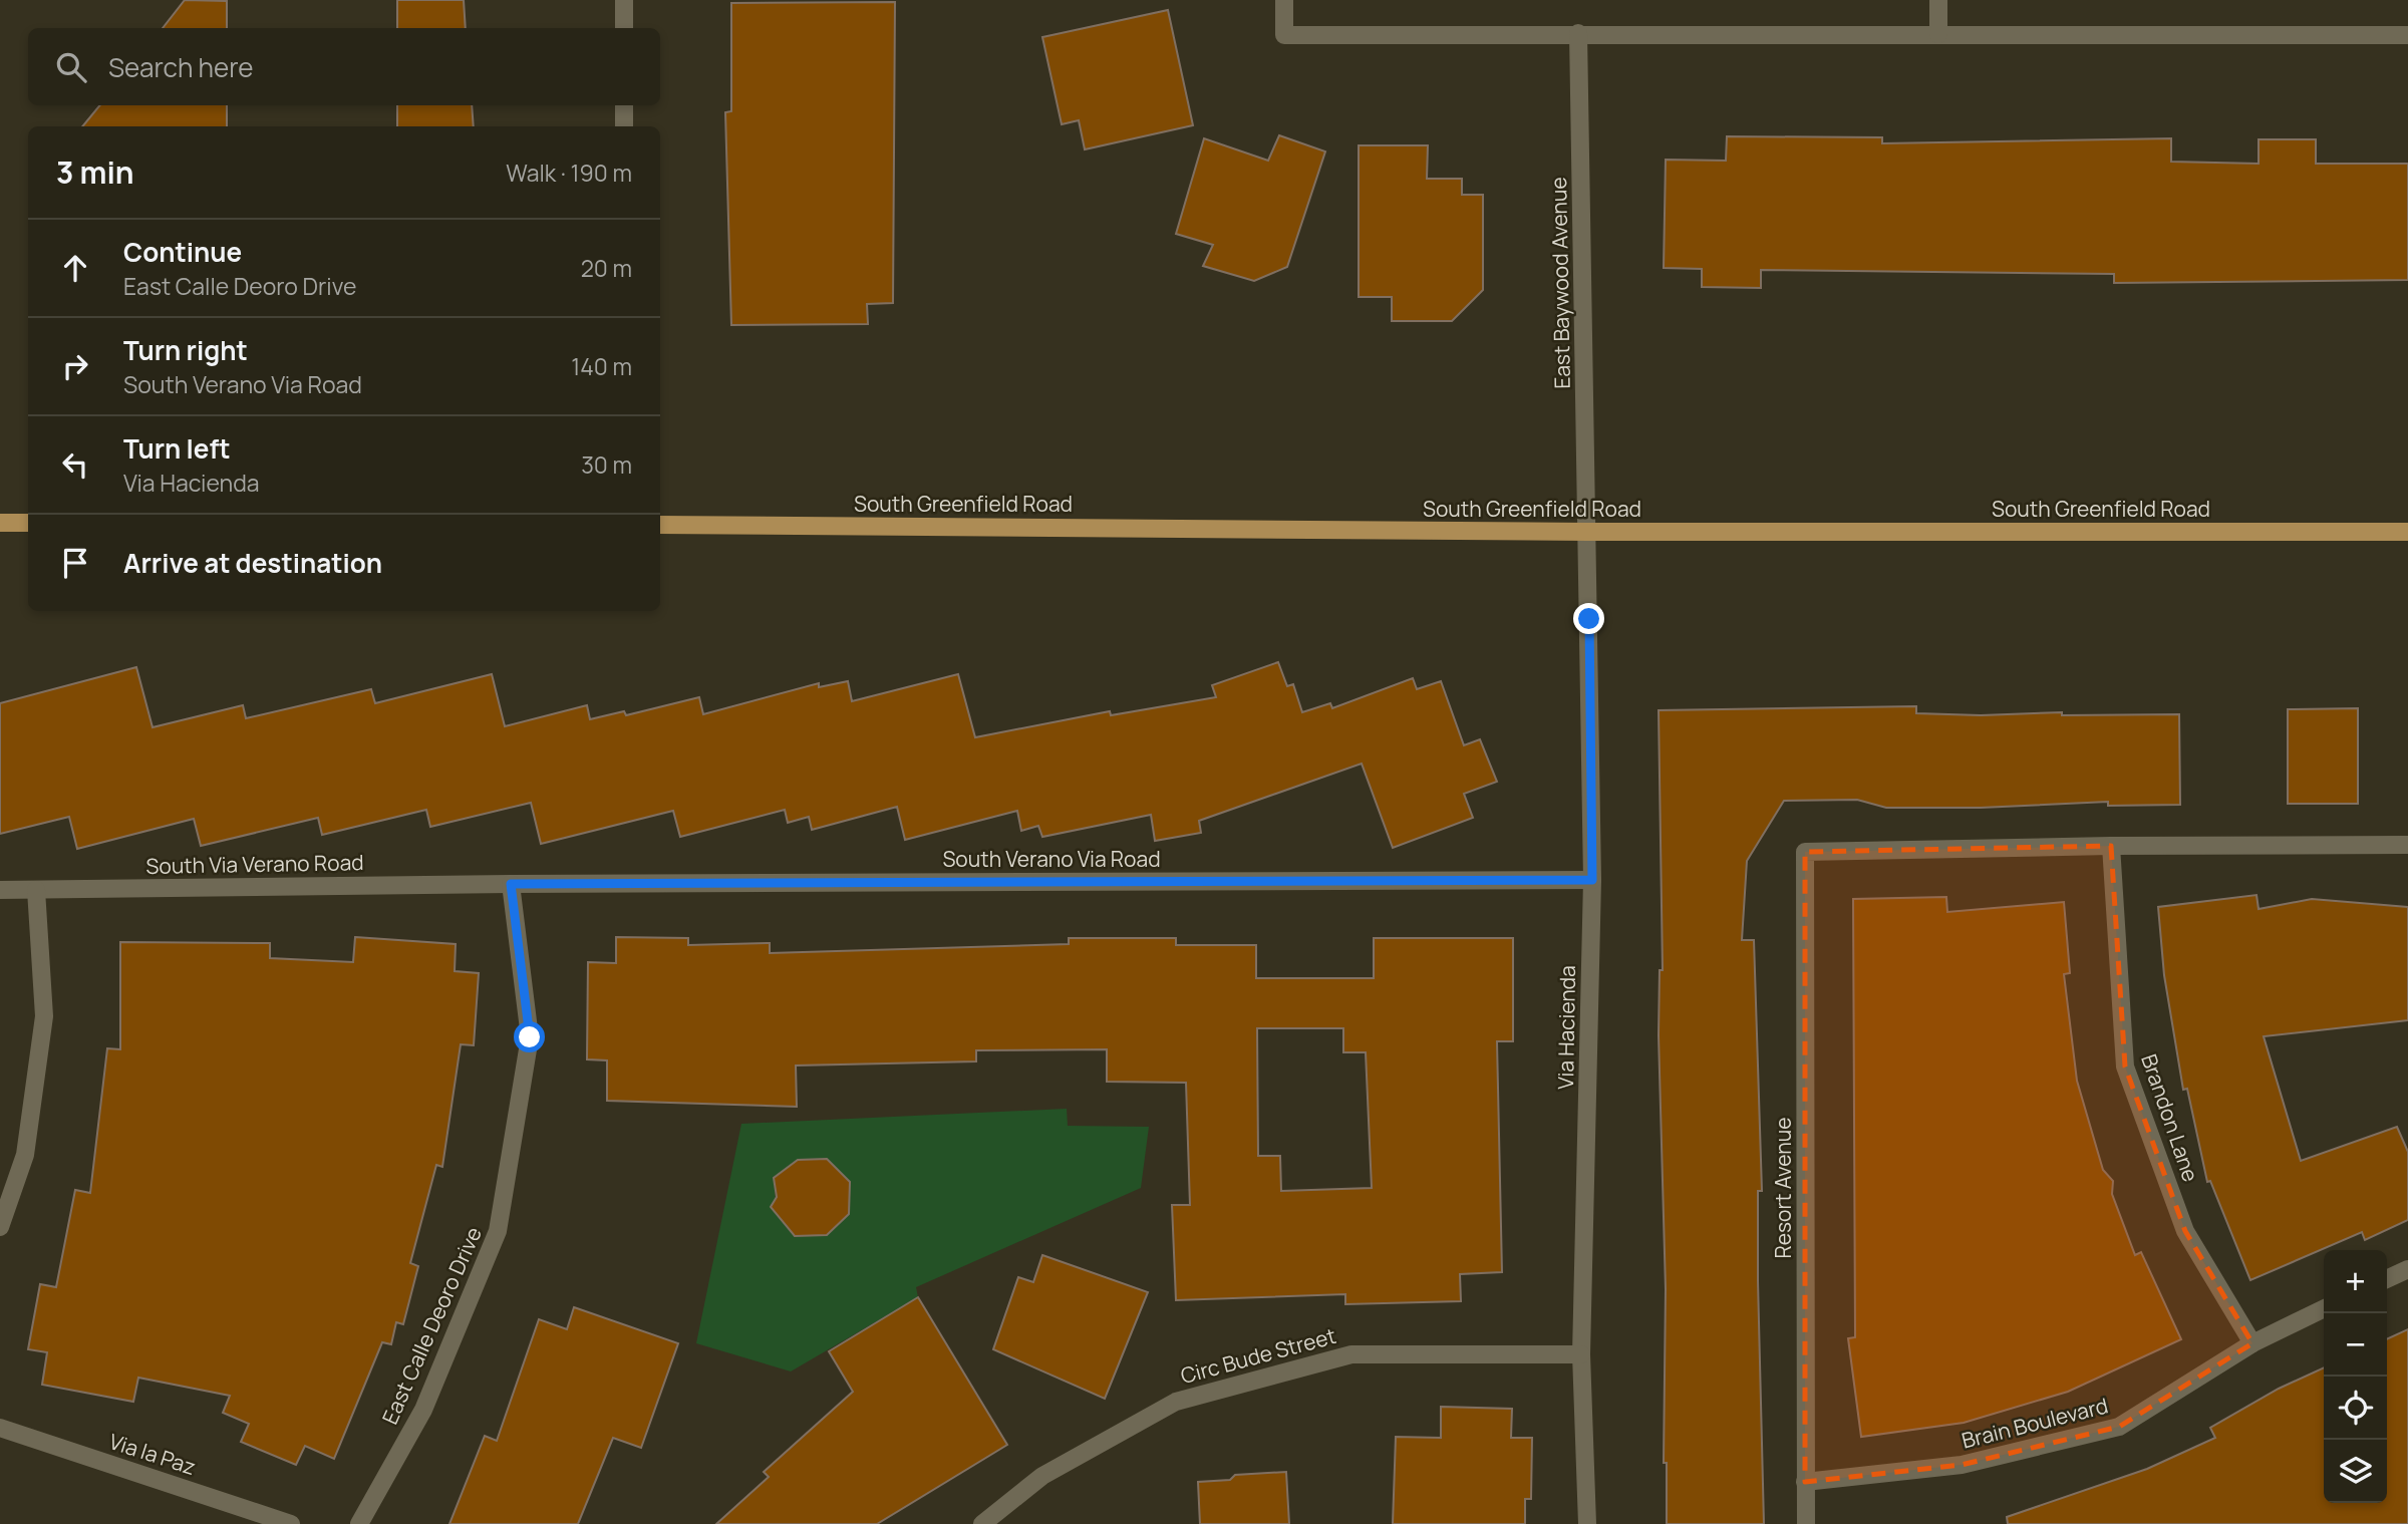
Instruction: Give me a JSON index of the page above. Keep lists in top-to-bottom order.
{
  "streets": {
    "main road": ["South Greenfield Road"],
    "street": [
      "East Baywood Avenue",
      "South Verano Via Road",
      "South Via Verano Road",
      "Via Hacienda",
      "Brandon Lane",
      "Resort Avenue",
      "East Calle Deoro Drive",
      "Circ Bude Street",
      "Brain Boulevard",
      "Via la Paz"
    ]
  },
  "crossings": [
    ["East Baywood Avenue", "South Greenfield Road"],
    ["East Baywood Avenue", "Via Hacienda"],
    ["South Greenfield Road", "Via Hacienda"],
    ["South Verano Via Road", "South Via Verano Road"],
    ["South Verano Via Road", "Via Hacienda"],
    ["South Verano Via Road", "East Calle Deoro Drive"],
    ["South Via Verano Road", "East Calle Deoro Drive"],
    ["Via Hacienda", "Circ Bude Street"],
    ["Brandon Lane", "Resort Avenue"],
    ["Brandon Lane", "Brain Boulevard"],
    ["Resort Avenue", "Brain Boulevard"]
  ],
  "page": {
    "search": "Search here",
    "heading": ["3 min", "Walk · 190 m"],
    "list": [
      ["Continue", "East Calle Deoro Drive", "20 m"],
      ["Turn right", "South Verano Via Road", "140 m"],
      ["Turn left", "Via Hacienda", "30 m"],
      "Arrive at destination"
    ],
    "map_buttons": ["+", "−"]
  }
}
